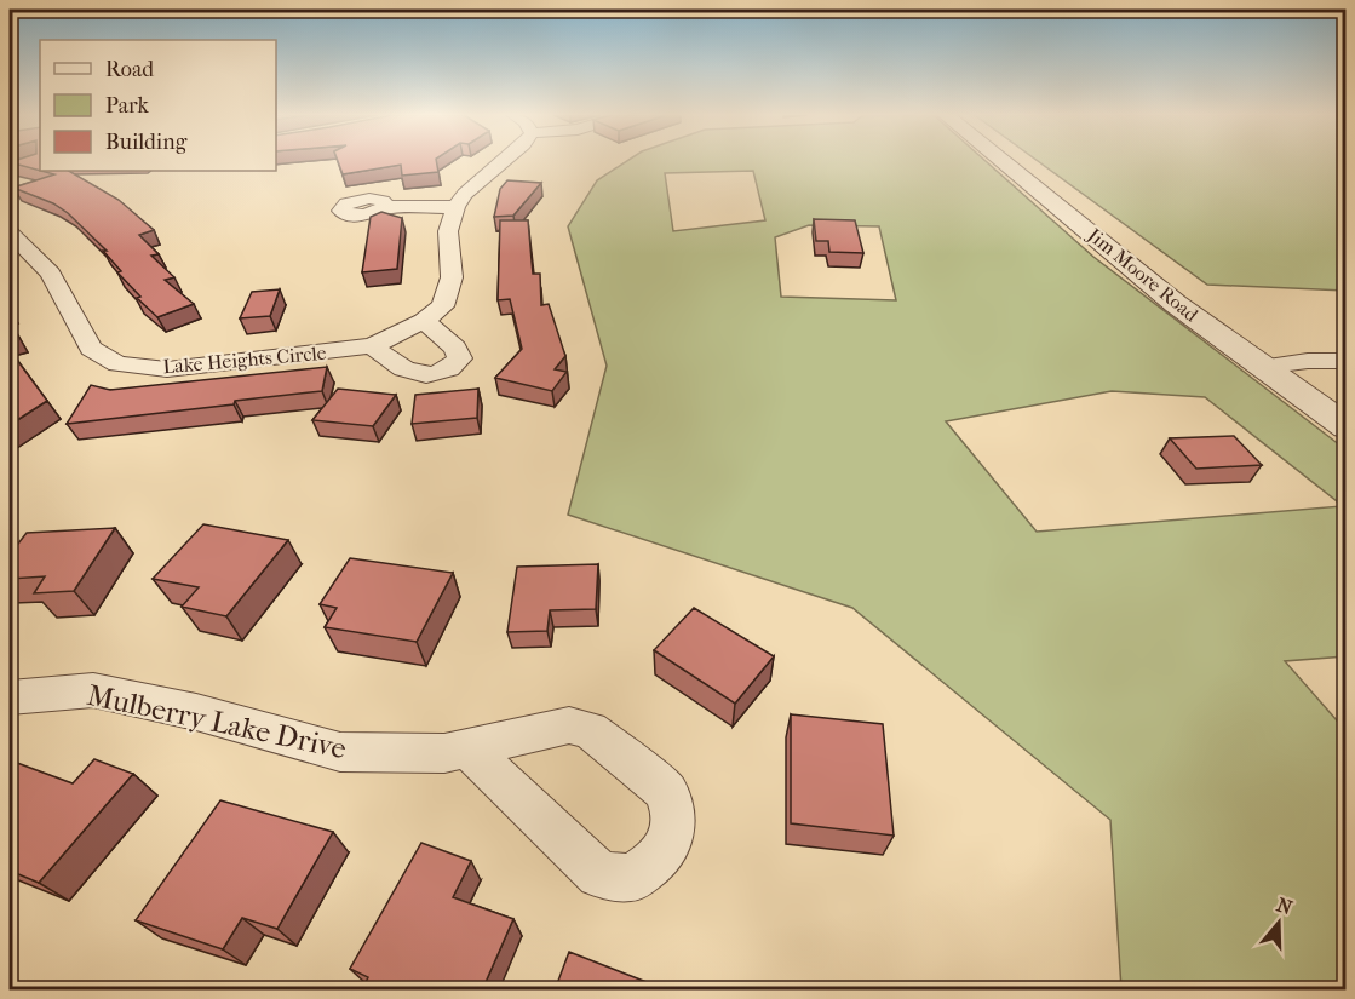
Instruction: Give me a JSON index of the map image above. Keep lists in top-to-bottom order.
{
  "streets": {
    "street": ["Jim Moore Road", "Lake Heights Circle", "Mulberry Lake Drive"]
  },
  "legend": ["Road", "Park", "Building"],
  "north": "top"
}
